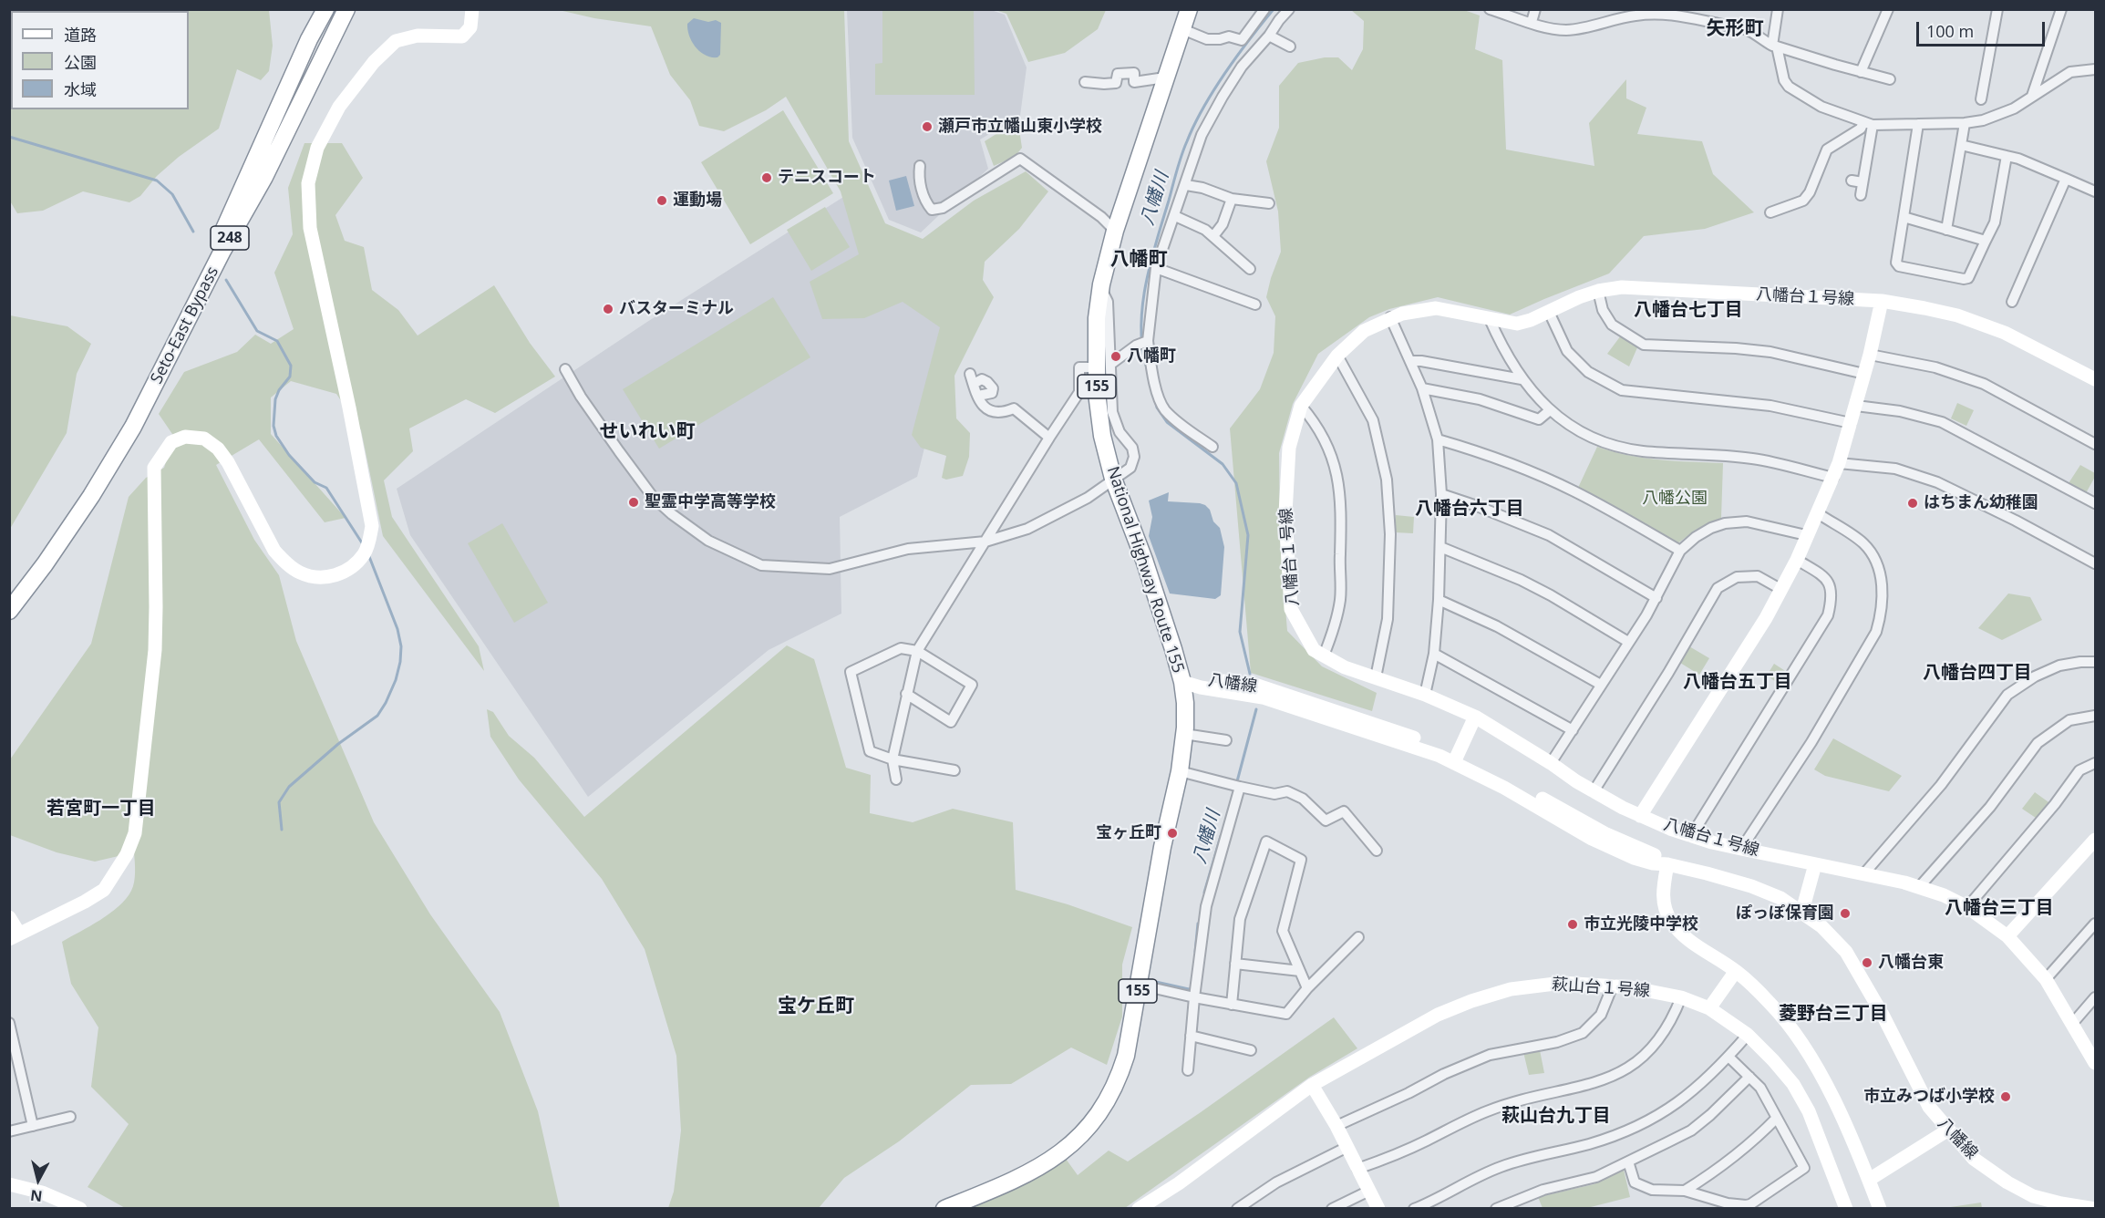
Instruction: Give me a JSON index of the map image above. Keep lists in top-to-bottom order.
{
  "streets": {
    "highway": [
      "248",
      "Seto-East Bypass",
      "155",
      "National Highway Route 155"
    ],
    "street": ["八幡台１号線", "八幡線", "萩山台１号線"]
  },
  "crossings": [
    ["National Highway Route 155", "八幡線"]
  ],
  "districts": [
    "矢形町",
    "八幡町",
    "八幡台七丁目",
    "せいれい町",
    "八幡台六丁目",
    "八幡台四丁目",
    "八幡台五丁目",
    "若宮町一丁目",
    "八幡台三丁目",
    "宝ケ丘町",
    "菱野台三丁目",
    "萩山台九丁目"
  ],
  "water": ["八幡川"],
  "parks": ["八幡公園"],
  "places": [
    "瀬戸市立幡山東小学校",
    "テニスコート",
    "運動場",
    "バスターミナル",
    "八幡町",
    "聖霊中学高等学校",
    "はちまん幼稚園",
    "宝ヶ丘町",
    "ぽっぽ保育園",
    "市立光陵中学校",
    "八幡台東",
    "市立みつば小学校"
  ],
  "legend": ["道路", "公園", "水域"],
  "scale_bar": "100 m",
  "north": "bottom"
}
